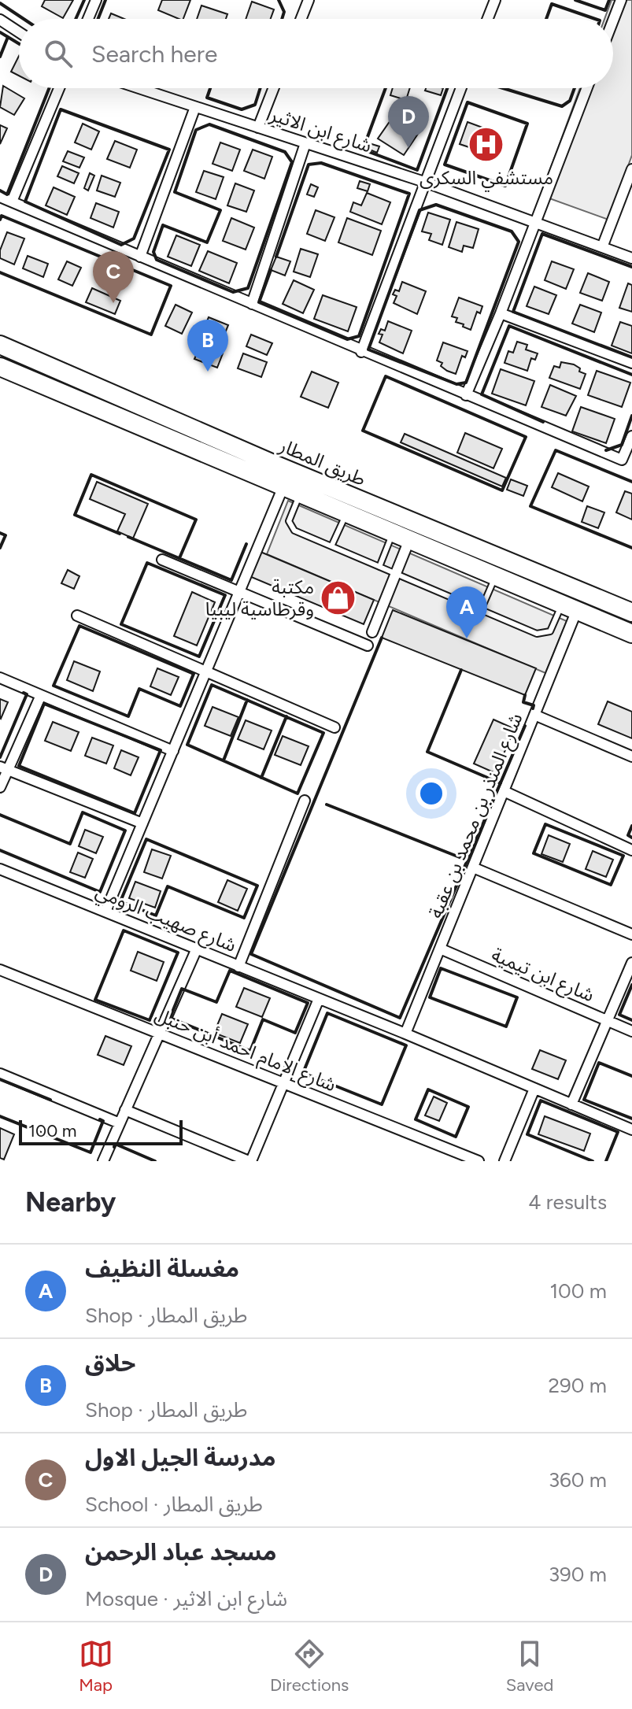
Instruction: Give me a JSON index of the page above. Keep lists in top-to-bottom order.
{
  "streets": {
    "highway": ["طريق المطار"],
    "street": [
      "شارع ابن الاثير",
      "شارع المنذر بن محمد بن عقبة",
      "شارع صهيب الرومي",
      "شارع ابن تيمية",
      "شارع الامام احمد أبن حنبل"
    ]
  },
  "crossings": [
    ["طريق المطار", "شارع المنذر بن محمد بن عقبة"],
    ["شارع المنذر بن محمد بن عقبة", "شارع صهيب الرومي"],
    ["شارع المنذر بن محمد بن عقبة", "شارع ابن تيمية"]
  ],
  "places": {
    "hospital": ["مستشفي السكرى"],
    "shop": ["مكتبة وقرطاسية ليبيا"]
  },
  "scale_bar": "100 m",
  "page": {
    "search": "Search here",
    "pins": [
      "D",
      "C",
      "B",
      "A"
    ],
    "scale": "100 m",
    "heading": ["Nearby", "4 results"],
    "list": [
      {
        "mark": "A",
        "name": "مغسلة النظيف",
        "note": "Shop · طريق المطار",
        "value": "100 m"
      },
      {
        "mark": "B",
        "name": "حلاق",
        "note": "Shop · طريق المطار",
        "value": "290 m"
      },
      {
        "mark": "C",
        "name": "مدرسة الجيل الاول",
        "note": "School · طريق المطار",
        "value": "360 m"
      },
      {
        "mark": "D",
        "name": "مسجد عباد الرحمن",
        "note": "Mosque · شارع ابن الاثير",
        "value": "390 m"
      }
    ],
    "nav": ["Map", "Directions", "Saved"]
  }
}
